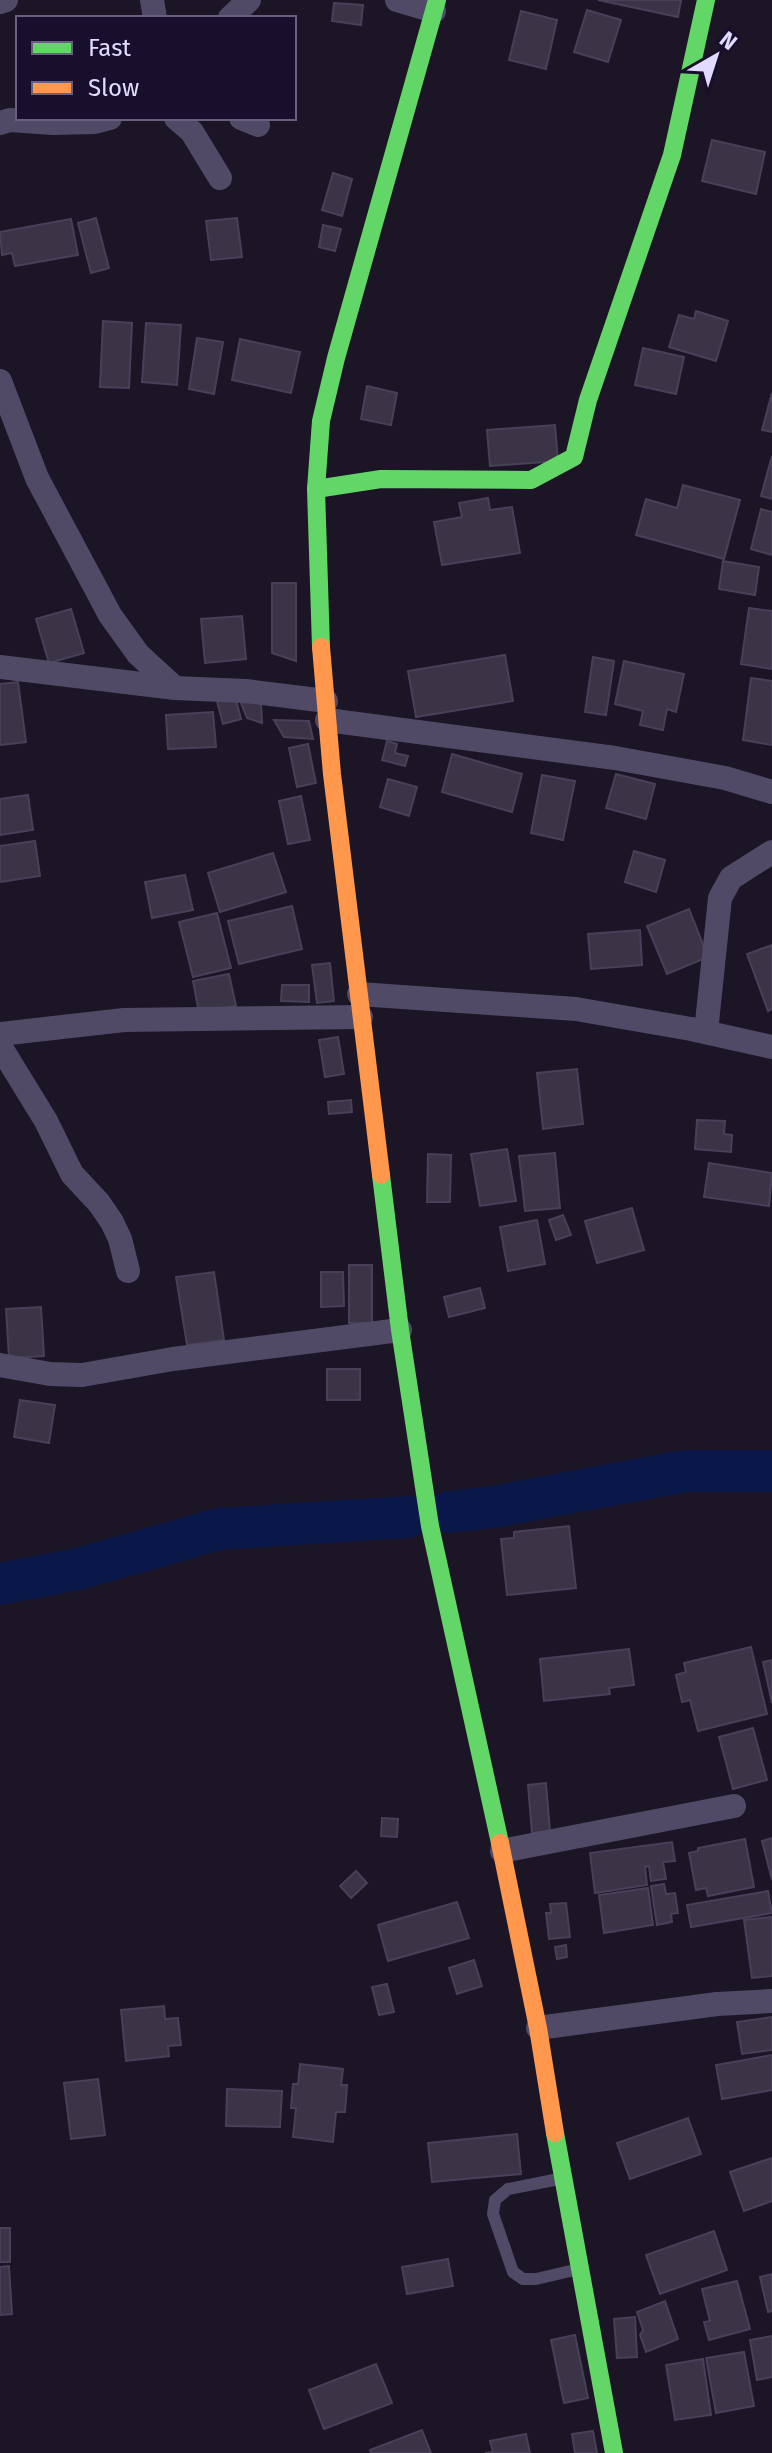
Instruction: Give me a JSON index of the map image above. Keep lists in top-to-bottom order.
{
  "legend": ["Fast", "Slow"],
  "north": "top right"
}
